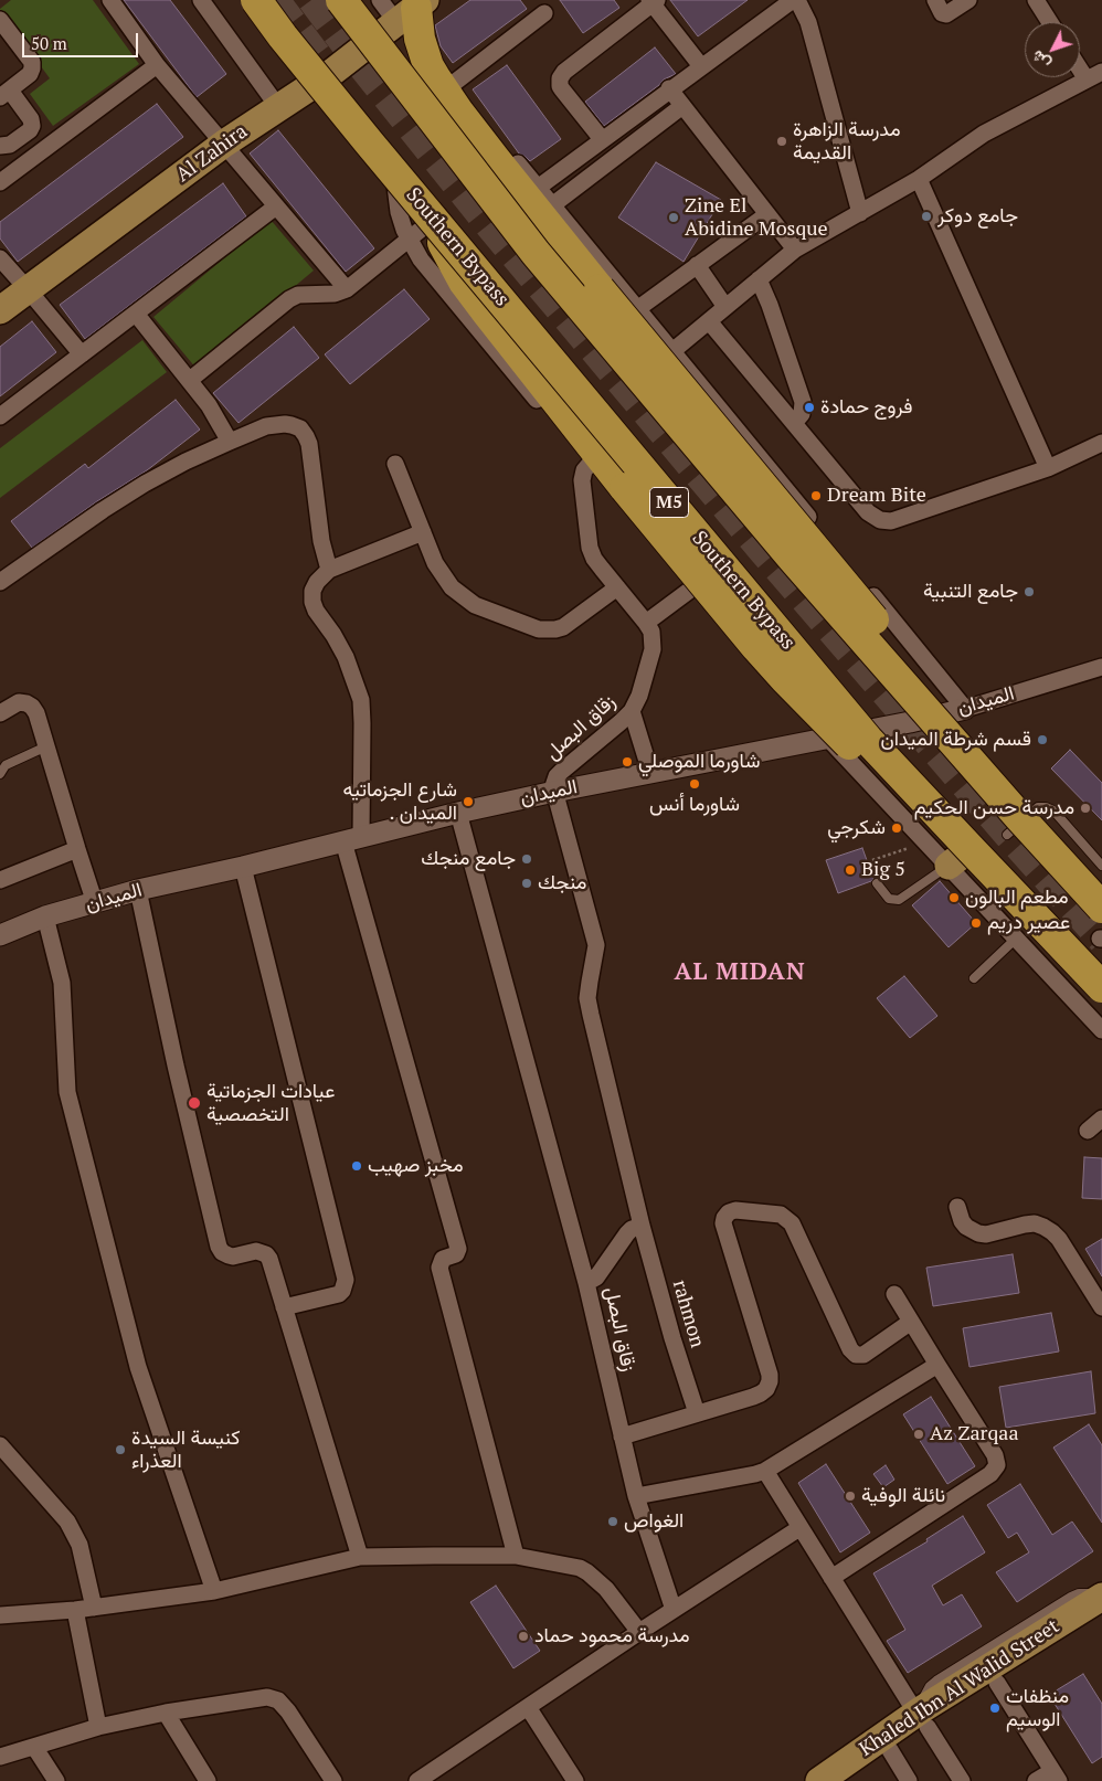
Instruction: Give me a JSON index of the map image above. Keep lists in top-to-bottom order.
{
  "streets": {
    "highway": ["Southern Bypass", "M5"],
    "main road": ["Al Zahira", "Khaled Ibn Al Walid Street"],
    "street": ["الميدان", "زقاق البصل", "rahmon"]
  },
  "crossings": [
    ["الميدان", "زقاق البصل"],
    ["زقاق البصل", "rahmon"]
  ],
  "districts": ["AL MIDAN"],
  "places": [
    "مدرسة الزاهرة القديمة",
    "جامع دوكر",
    "Zine El Abidine Mosque",
    "فروج حمادة",
    "Dream Bite",
    "جامع التنبية",
    "قسم شرطة الميدان",
    "شاورما الموصلي",
    "شاورما أنس",
    "شارع الجزماتيه . الميدان",
    "مدرسة حسن الحكيم",
    "شكرجي",
    "جامع منجك",
    "Big 5",
    "منجك",
    "مطعم البالون",
    "عصير دريم",
    "عيادات الجزماتية التخصصية",
    "مخبز صهيب",
    "Az Zarqaa",
    "كنيسة السيدة العذراء",
    "نائلة الوفية",
    "الغواص",
    "مدرسة محمود حماد",
    "منظفات الوسيم"
  ],
  "scale_bar": "50 m",
  "north": "bottom left"
}
